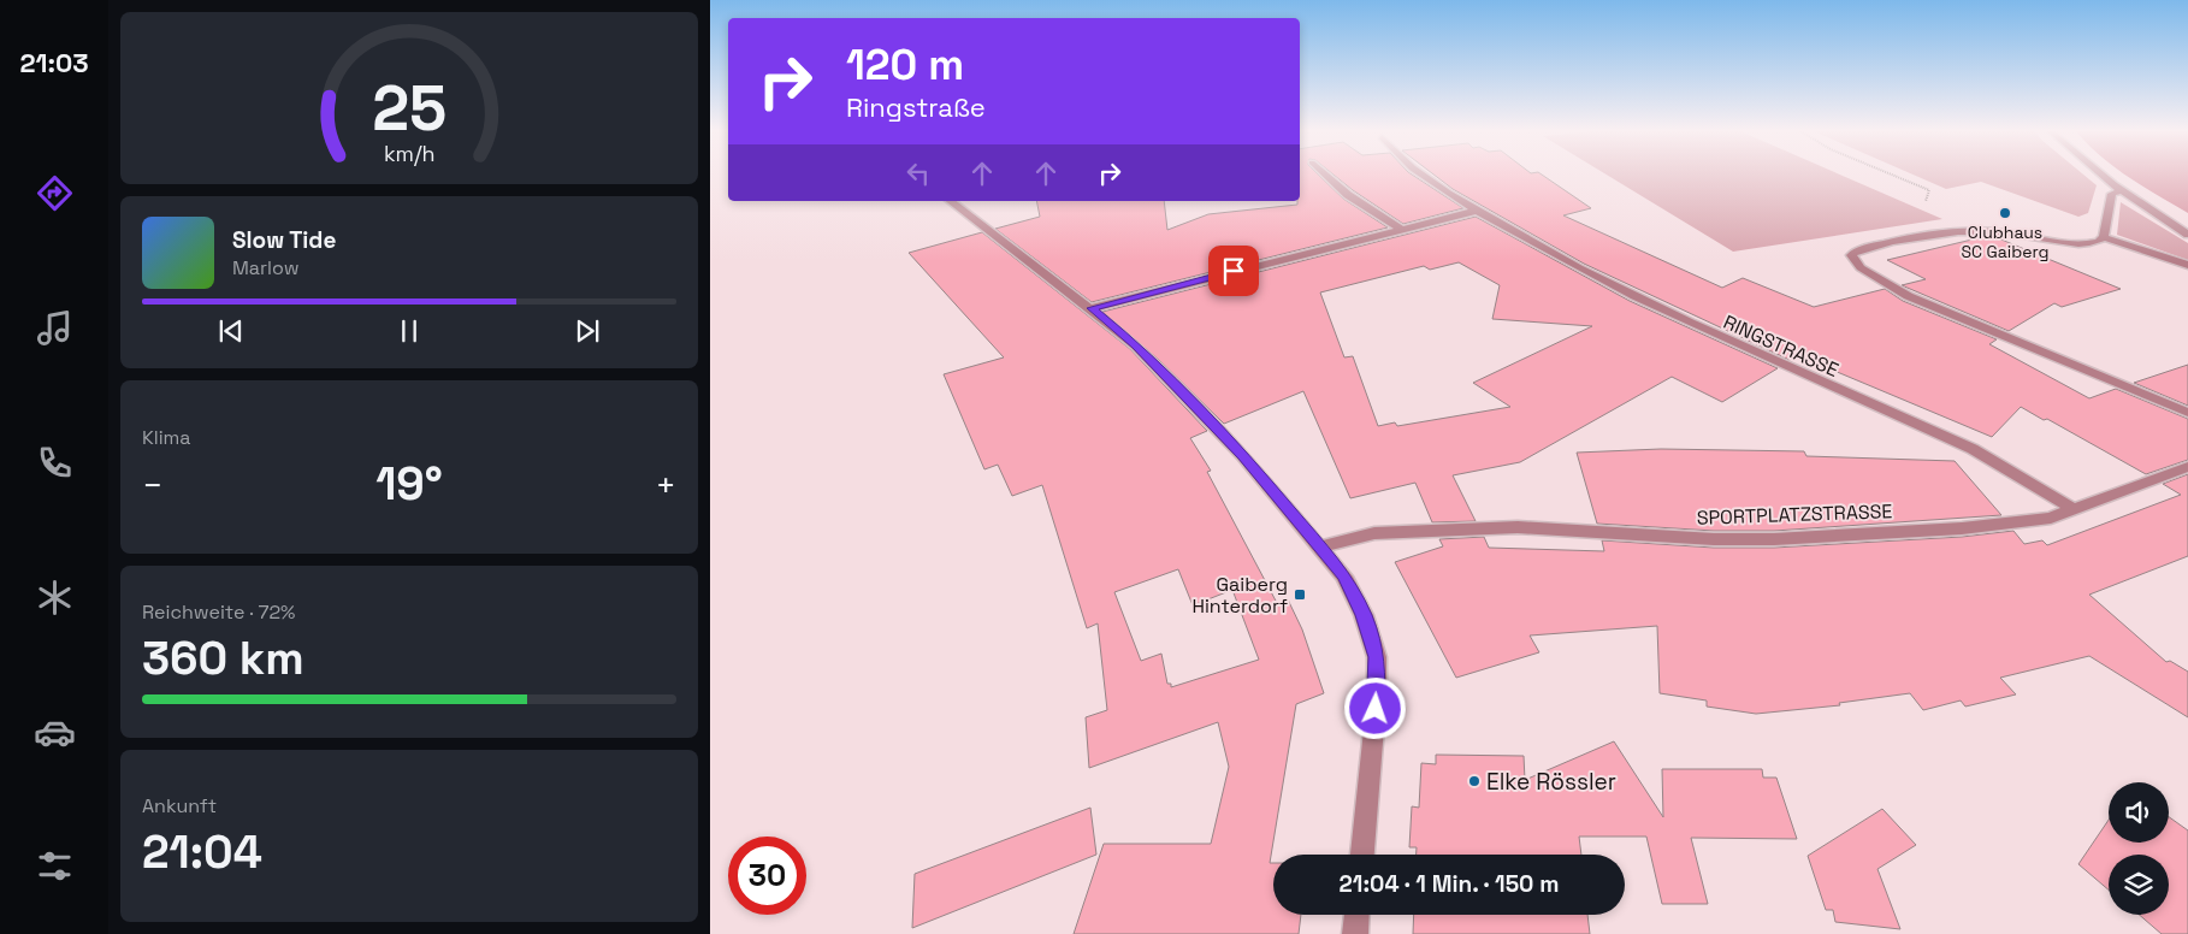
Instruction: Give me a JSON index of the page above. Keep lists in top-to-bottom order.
{
  "streets": {
    "street": ["RINGSTRASSE", "SPORTPLATZSTRASSE"]
  },
  "crossings": [
    ["RINGSTRASSE", "SPORTPLATZSTRASSE"]
  ],
  "places": {
    "other": ["Clubhaus SC Gaiberg", "Elke Rössler"],
    "transit": ["Gaiberg Hinterdorf"]
  },
  "page": {
    "tabs": "21:03",
    "turn": ["120 m", "Ringstraße"],
    "song": ["Slow Tide", "Marlow"],
    "tile": [
      "Klima",
      ["Reichweite · 72%", "360 km"],
      ["Ankunft", "21:04"]
    ],
    "heat": ["−", "19°", "+"],
    "limit": "30",
    "trip": "21:04 · 1 Min. · 150 m",
    "gauge": ["25", "km/h"]
  }
}
